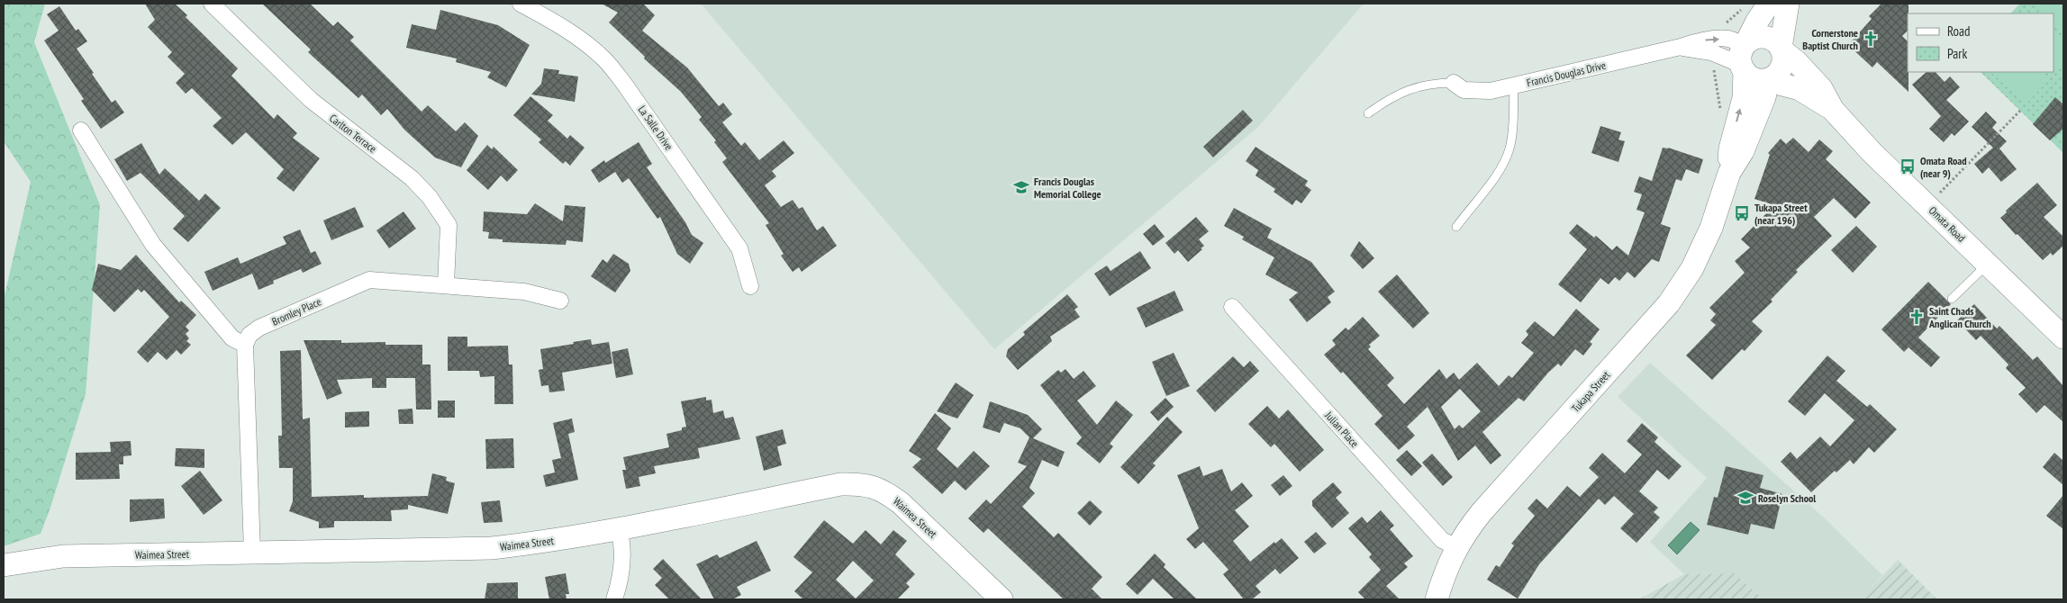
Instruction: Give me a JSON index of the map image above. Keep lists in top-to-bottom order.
{
  "streets": {
    "main road": ["Omata Road", "Tukapa Street", "Waimea Street"],
    "street": [
      "Francis Douglas Drive",
      "La Salle Drive",
      "Carlton Terrace",
      "Bromley Place",
      "Julian Place"
    ]
  },
  "crossings": [
    ["Francis Douglas Drive", "Omata Road"],
    ["Francis Douglas Drive", "Tukapa Street"],
    ["Carlton Terrace", "Bromley Place"],
    ["Omata Road", "Tukapa Street"],
    ["Tukapa Street", "Julian Place"]
  ],
  "places": {
    "church": ["Cornerstone Baptist Church", "Saint Chads Anglican Church"],
    "bus stop": ["Omata Road (near 9)", "Tukapa Street (near 196)"],
    "school or university": ["Francis Douglas Memorial College", "Roselyn School"]
  },
  "legend": ["Road", "Park"]
}
